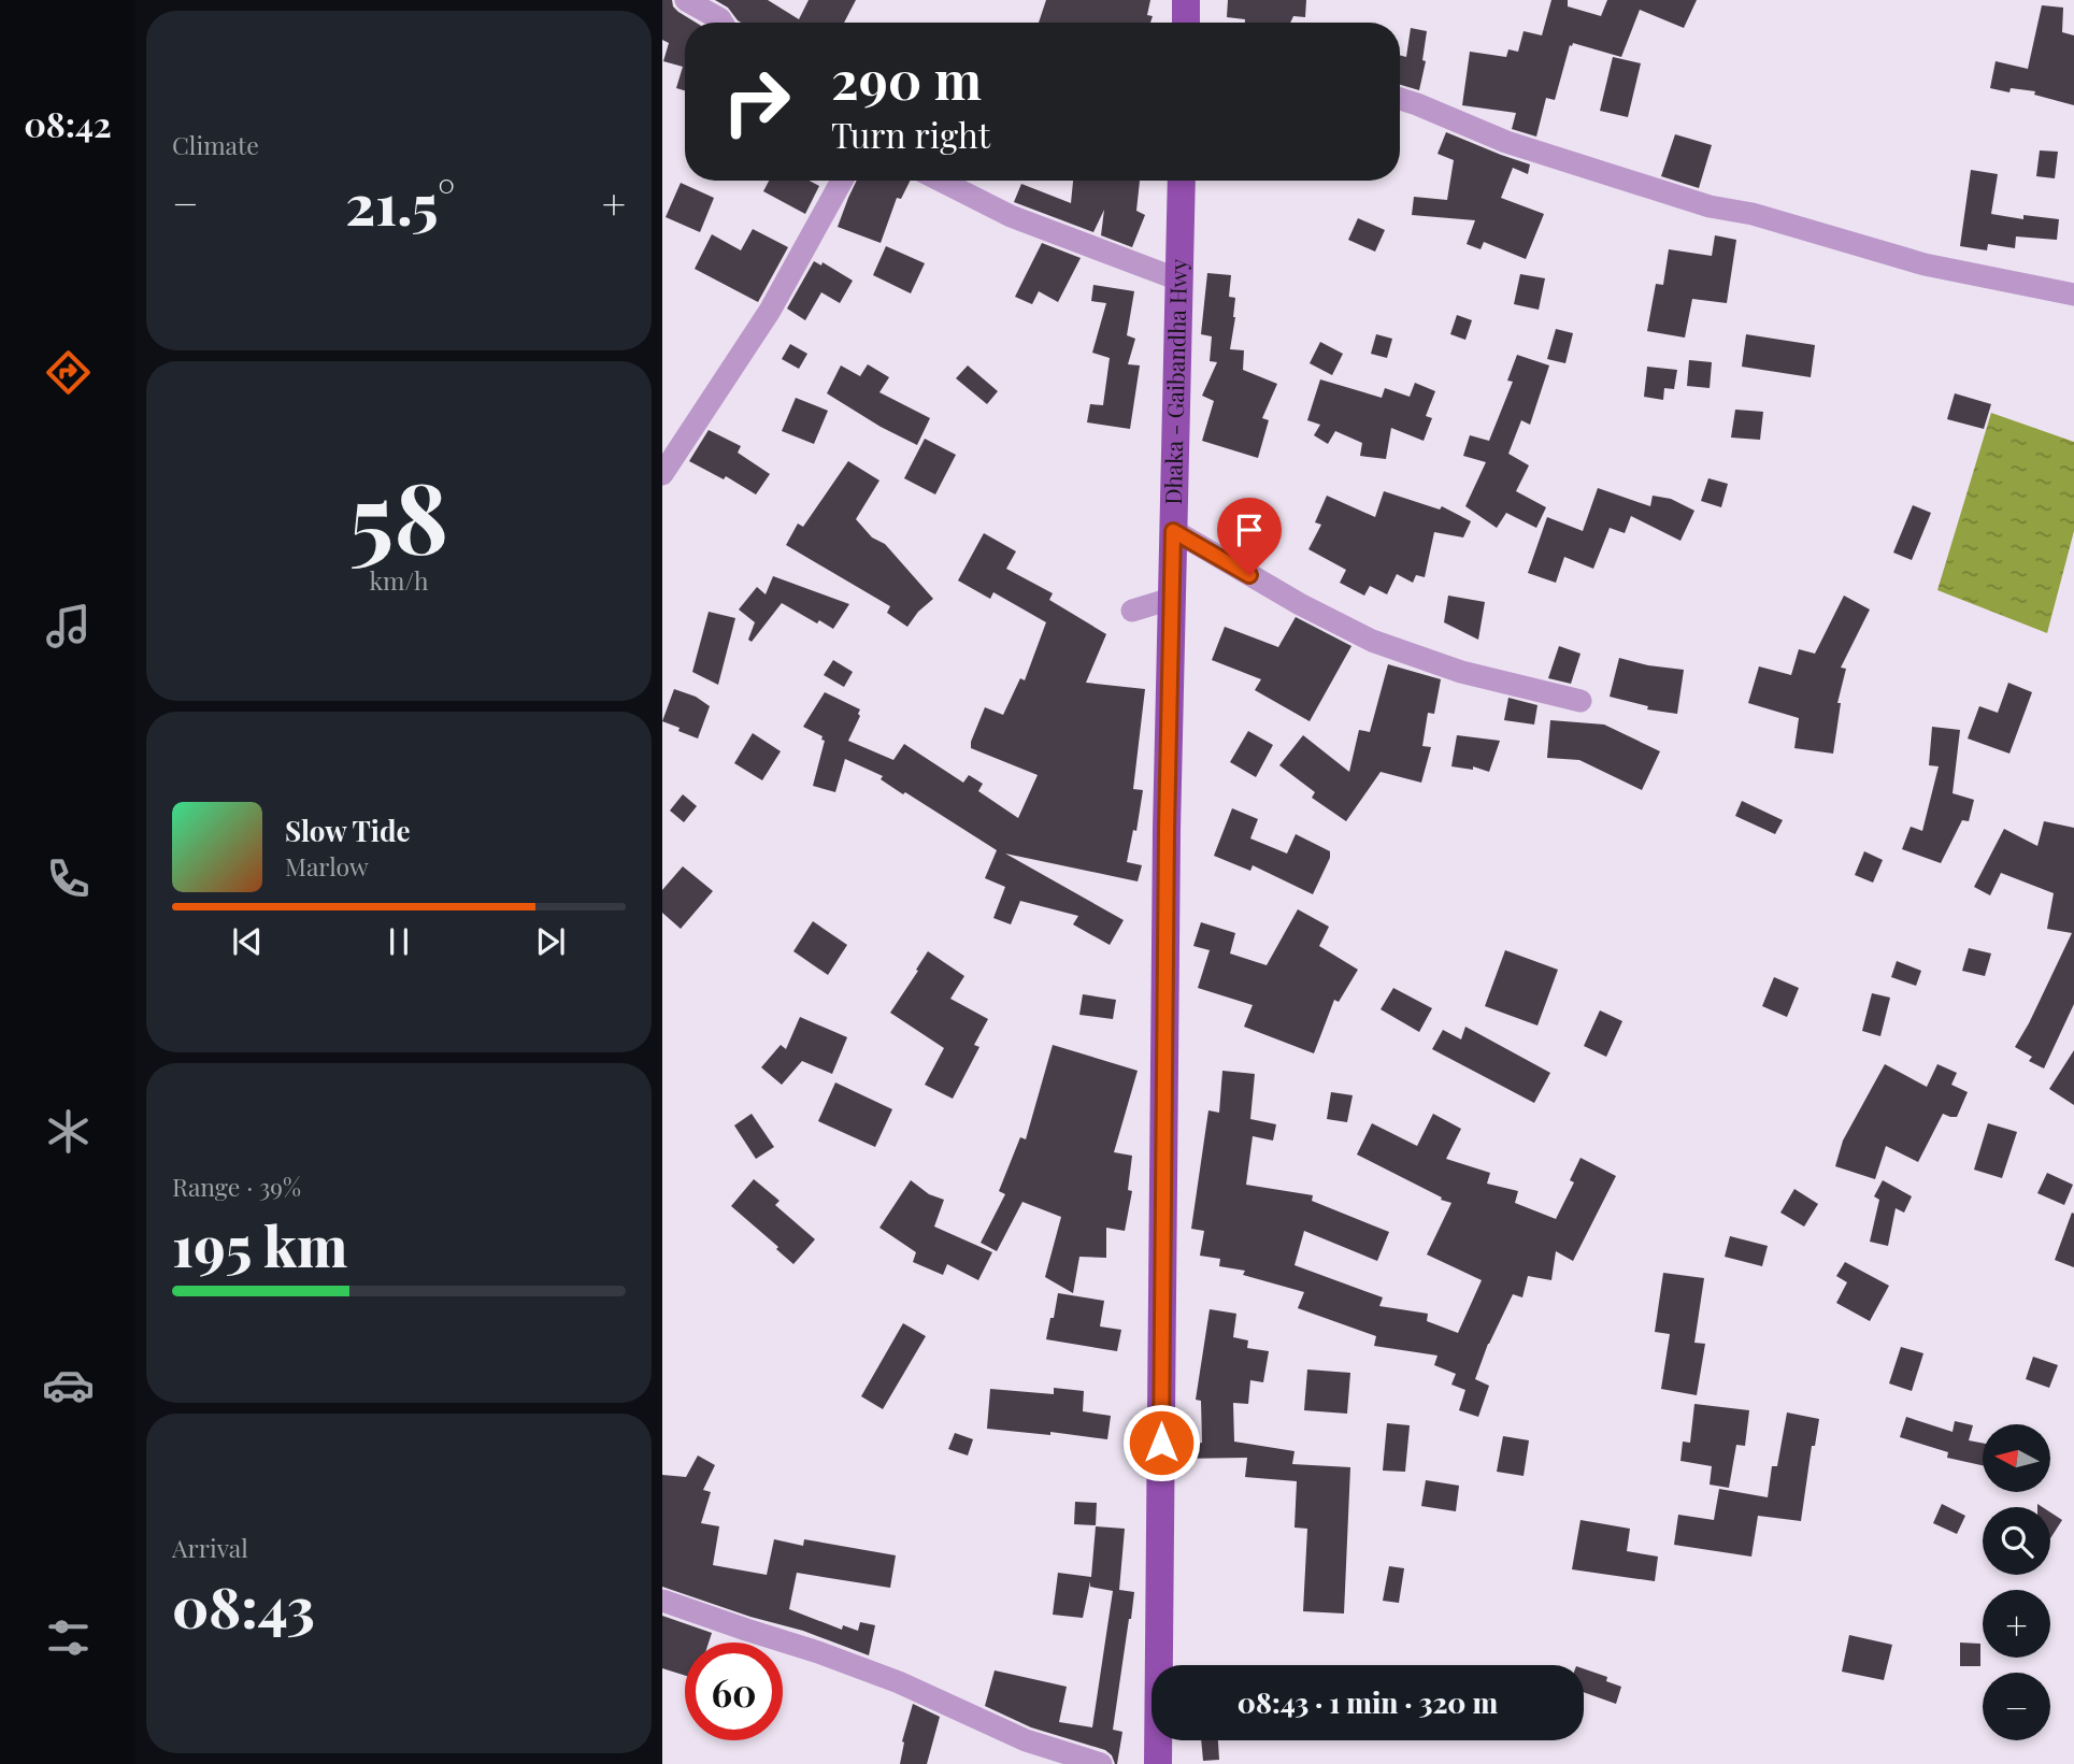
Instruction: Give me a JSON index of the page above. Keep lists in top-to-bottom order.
{
  "streets": {
    "main road": ["Dhaka - Gaibandha Hwy"]
  },
  "north": "left",
  "page": {
    "tabs": "08:42",
    "tile": [
      "Climate",
      ["58", "km/h"],
      ["Range · 39%", "195 km"],
      ["Arrival", "08:43"]
    ],
    "turn": ["290 m", "Turn right"],
    "heat": ["−", "21.5°", "+"],
    "song": ["Slow Tide", "Marlow"],
    "map_buttons": ["+", "−"],
    "limit": "60",
    "trip": "08:43 · 1 min · 320 m"
  }
}
